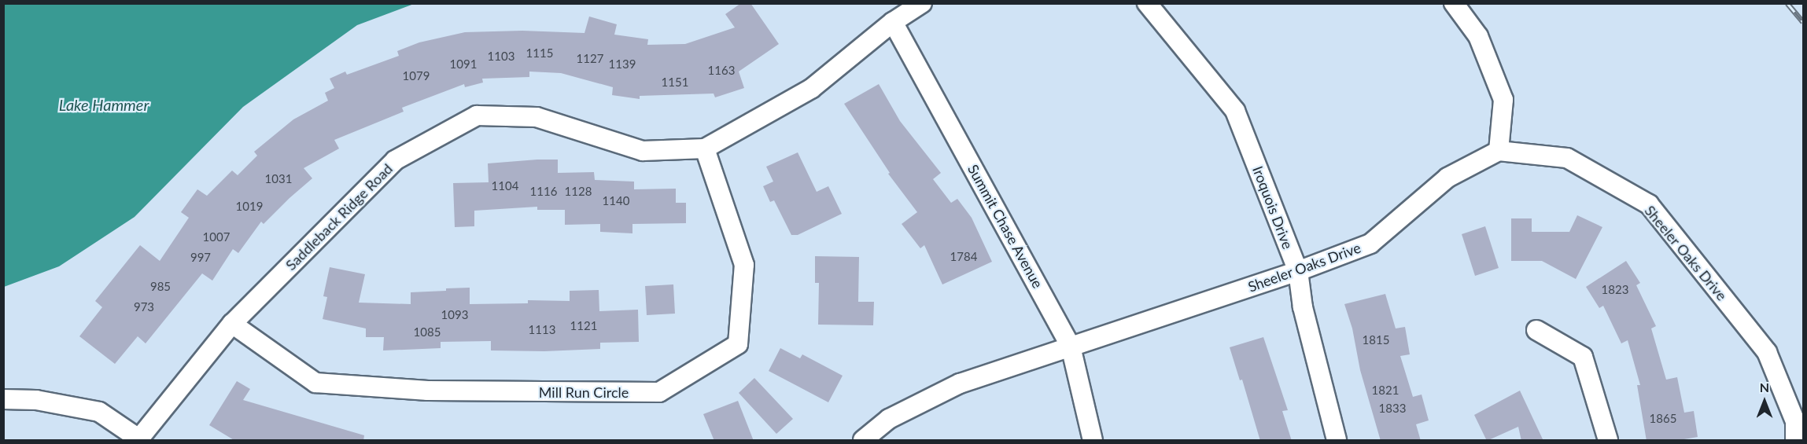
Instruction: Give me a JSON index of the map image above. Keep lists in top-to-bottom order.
{
  "streets": {
    "street": [
      "Iroquois Drive",
      "Saddleback Ridge Road",
      "Summit Chase Avenue",
      "Sheeler Oaks Drive",
      "Mill Run Circle"
    ]
  },
  "crossings": [
    ["Iroquois Drive", "Sheeler Oaks Drive"],
    ["Saddleback Ridge Road", "Summit Chase Avenue"],
    ["Saddleback Ridge Road", "Mill Run Circle"],
    ["Summit Chase Avenue", "Sheeler Oaks Drive"]
  ],
  "water": ["Lake Hammer"],
  "house_numbers": [
    "1115",
    "1103",
    "1127",
    "1091",
    "1139",
    "1163",
    "1079",
    "1151",
    "1031",
    "1104",
    "1116",
    "1128",
    "1140",
    "1019",
    "1007",
    "1784",
    "997",
    "985",
    "1823",
    "973",
    "1093",
    "1121",
    "1113",
    "1085",
    "1815",
    "1821",
    "1833",
    "1865"
  ],
  "north": "top"
}
